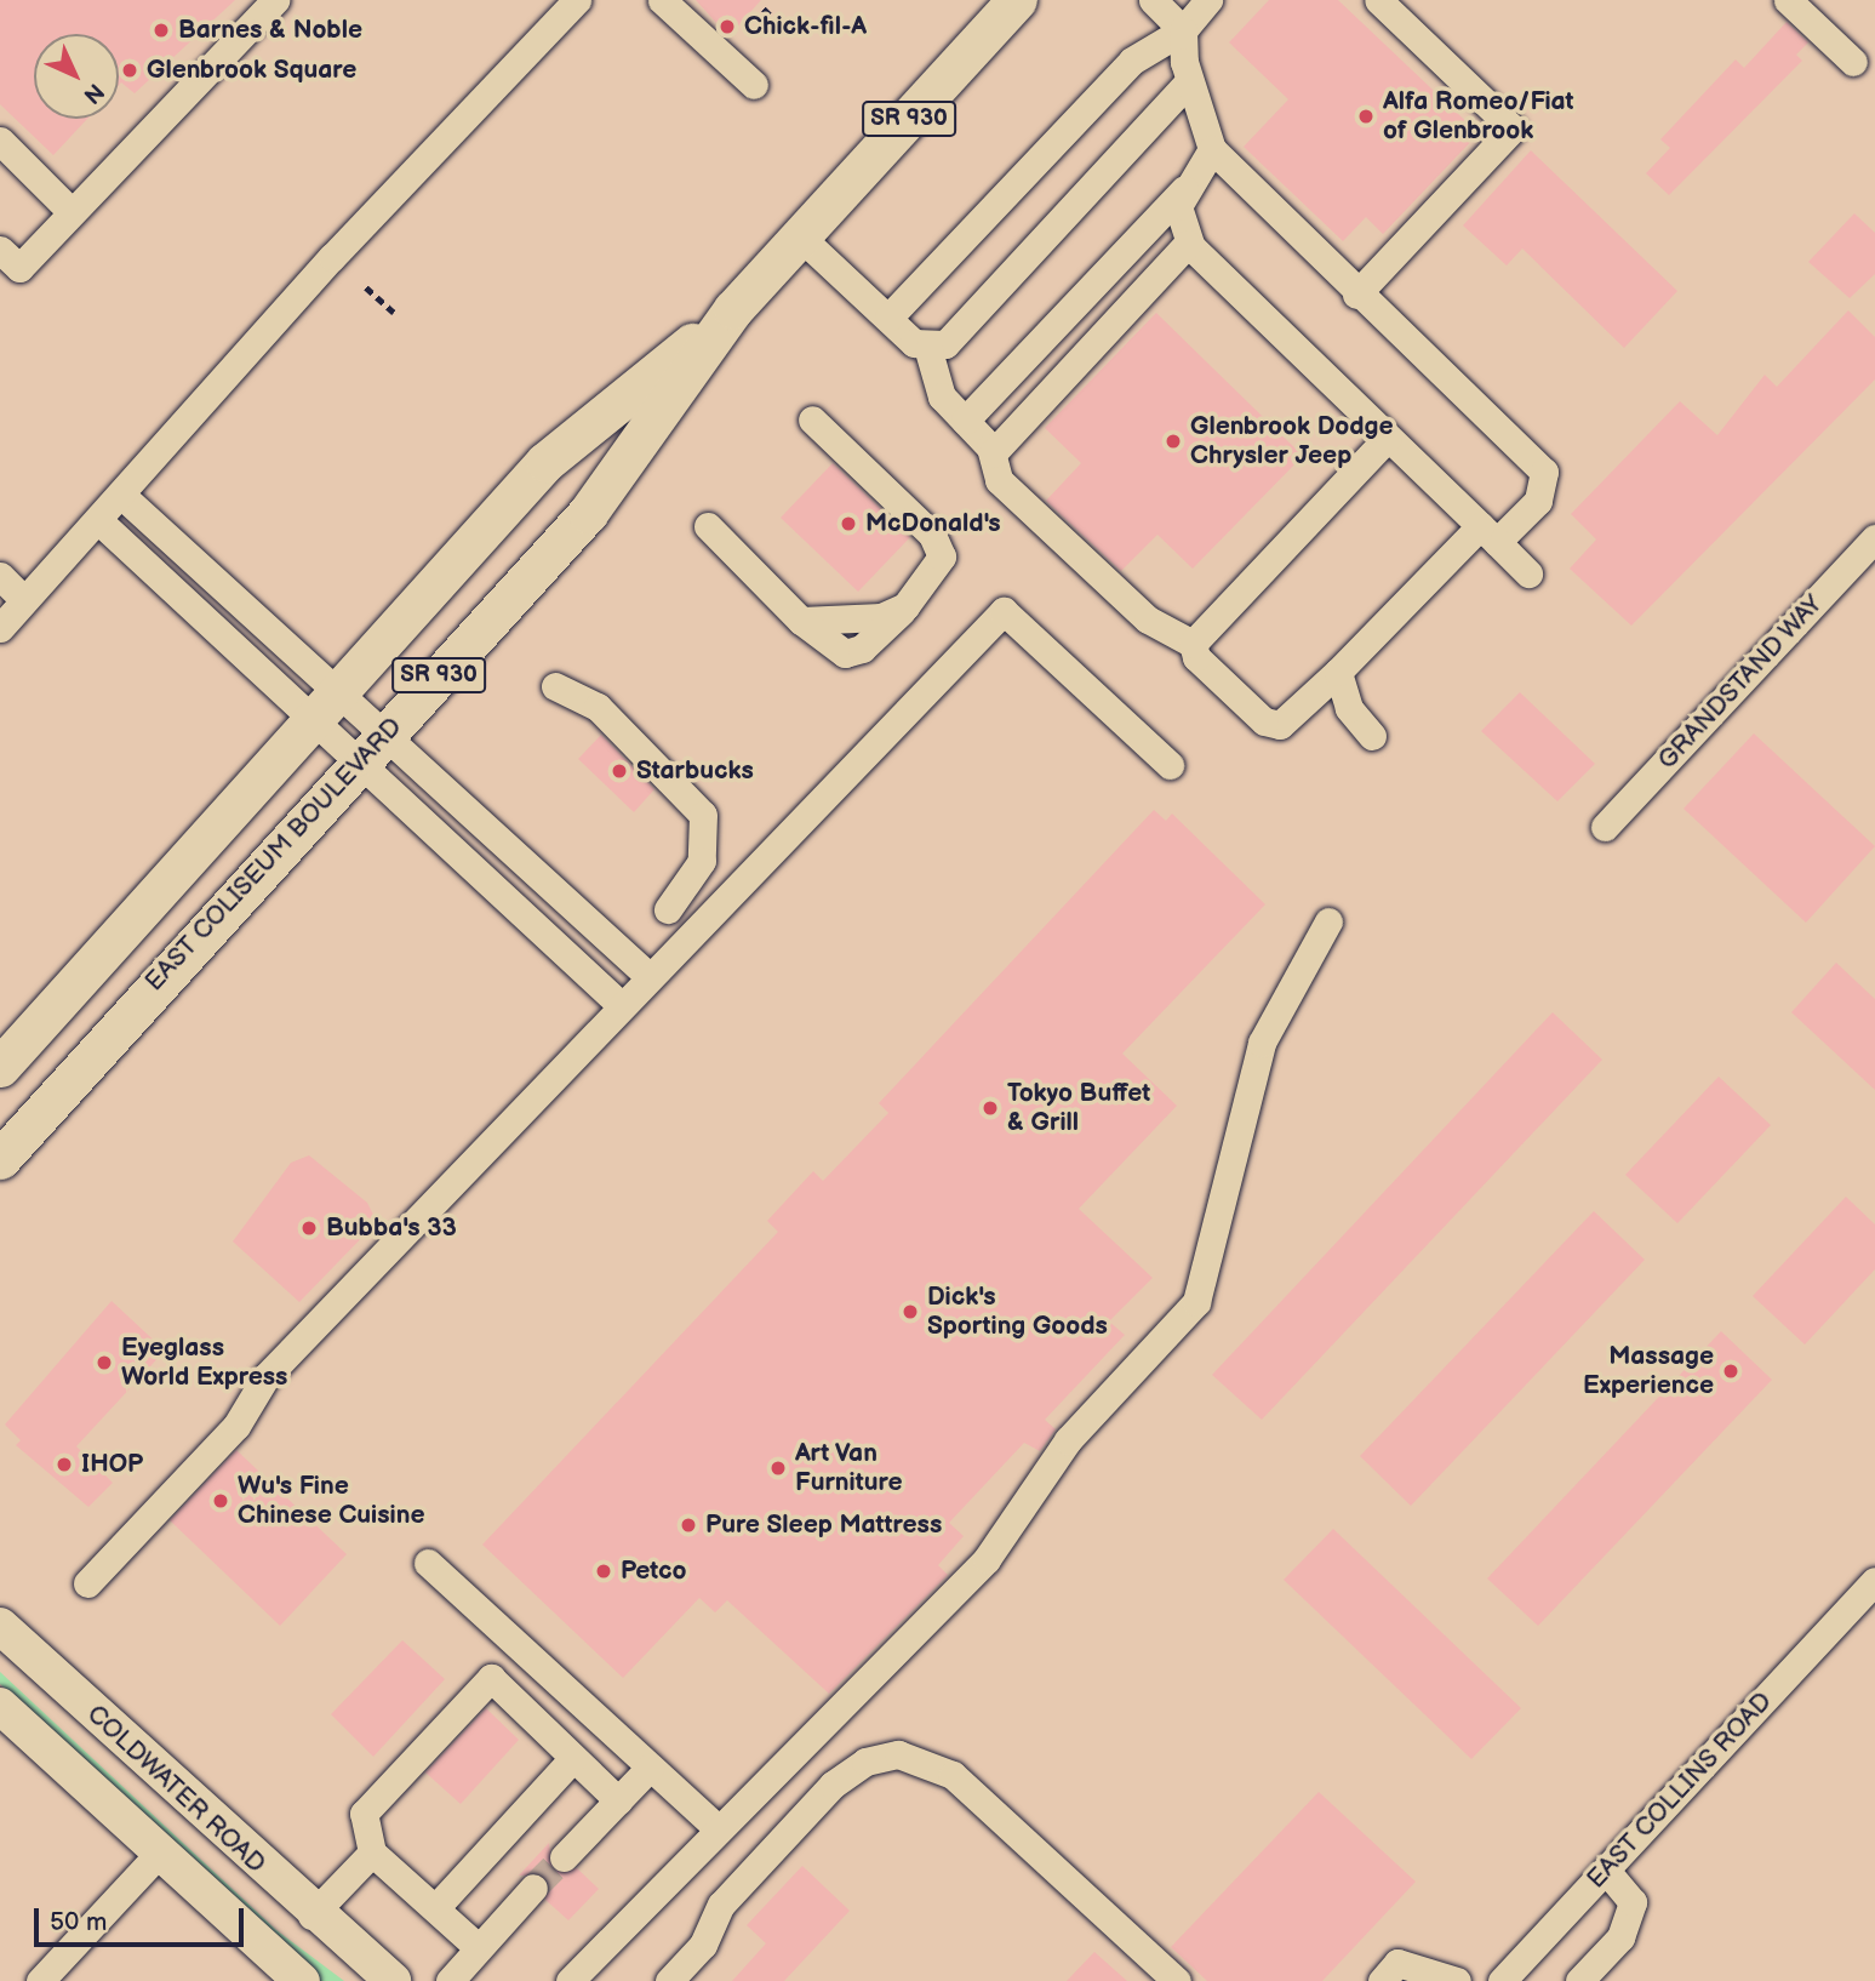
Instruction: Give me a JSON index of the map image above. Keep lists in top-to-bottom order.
{
  "streets": {
    "highway": ["SR 930", "EAST COLISEUM BOULEVARD"],
    "main road": ["COLDWATER ROAD"],
    "street": ["GRANDSTAND WAY", "EAST COLLINS ROAD"]
  },
  "places": [
    "Chick-fil-A",
    "Barnes & Noble",
    "Glenbrook Square",
    "Alfa Romeo/Fiat of Glenbrook",
    "Glenbrook Dodge Chrysler Jeep",
    "McDonald's",
    "Starbucks",
    "Tokyo Buffet & Grill",
    "Bubba's 33",
    "Dick's Sporting Goods",
    "Eyeglass World Express",
    "Massage Experience",
    "IHOP",
    "Art Van Furniture",
    "Wu's Fine Chinese Cuisine",
    "Pure Sleep Mattress",
    "Petco"
  ],
  "scale_bar": "50 m",
  "north": "bottom right"
}
